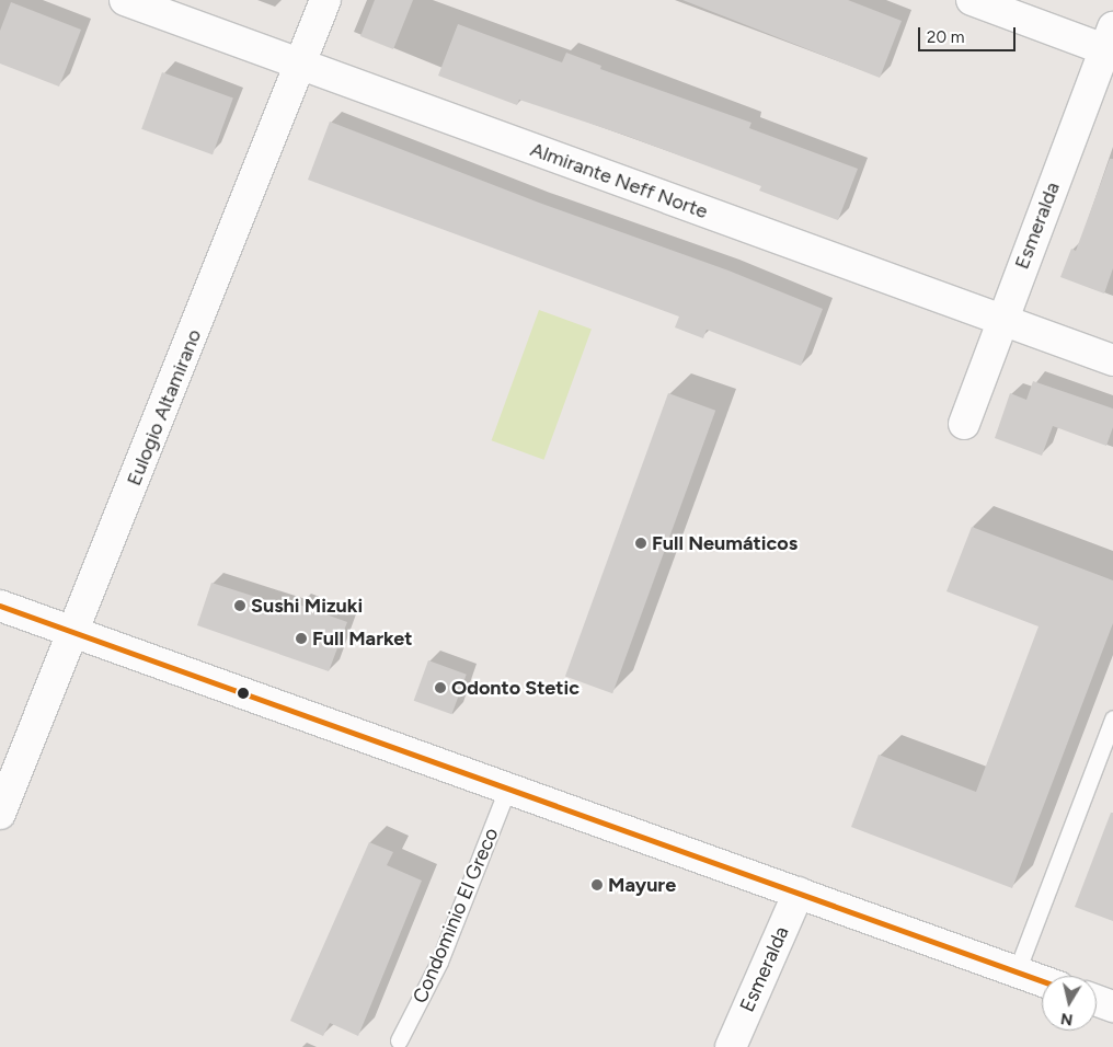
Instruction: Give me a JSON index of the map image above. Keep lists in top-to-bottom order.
{
  "streets": {
    "street": ["Almirante Neff Norte", "Esmeralda", "Eulogio Altamirano"],
    "lane": ["Condominio El Greco"]
  },
  "crossings": [
    ["Almirante Neff Norte", "Esmeralda"],
    ["Almirante Neff Norte", "Eulogio Altamirano"]
  ],
  "places": [
    "Full Neumáticos",
    "Sushi Mizuki",
    "Full Market",
    "Odonto Stetic",
    "Mayure"
  ],
  "scale_bar": "20 m",
  "north": "bottom"
}
